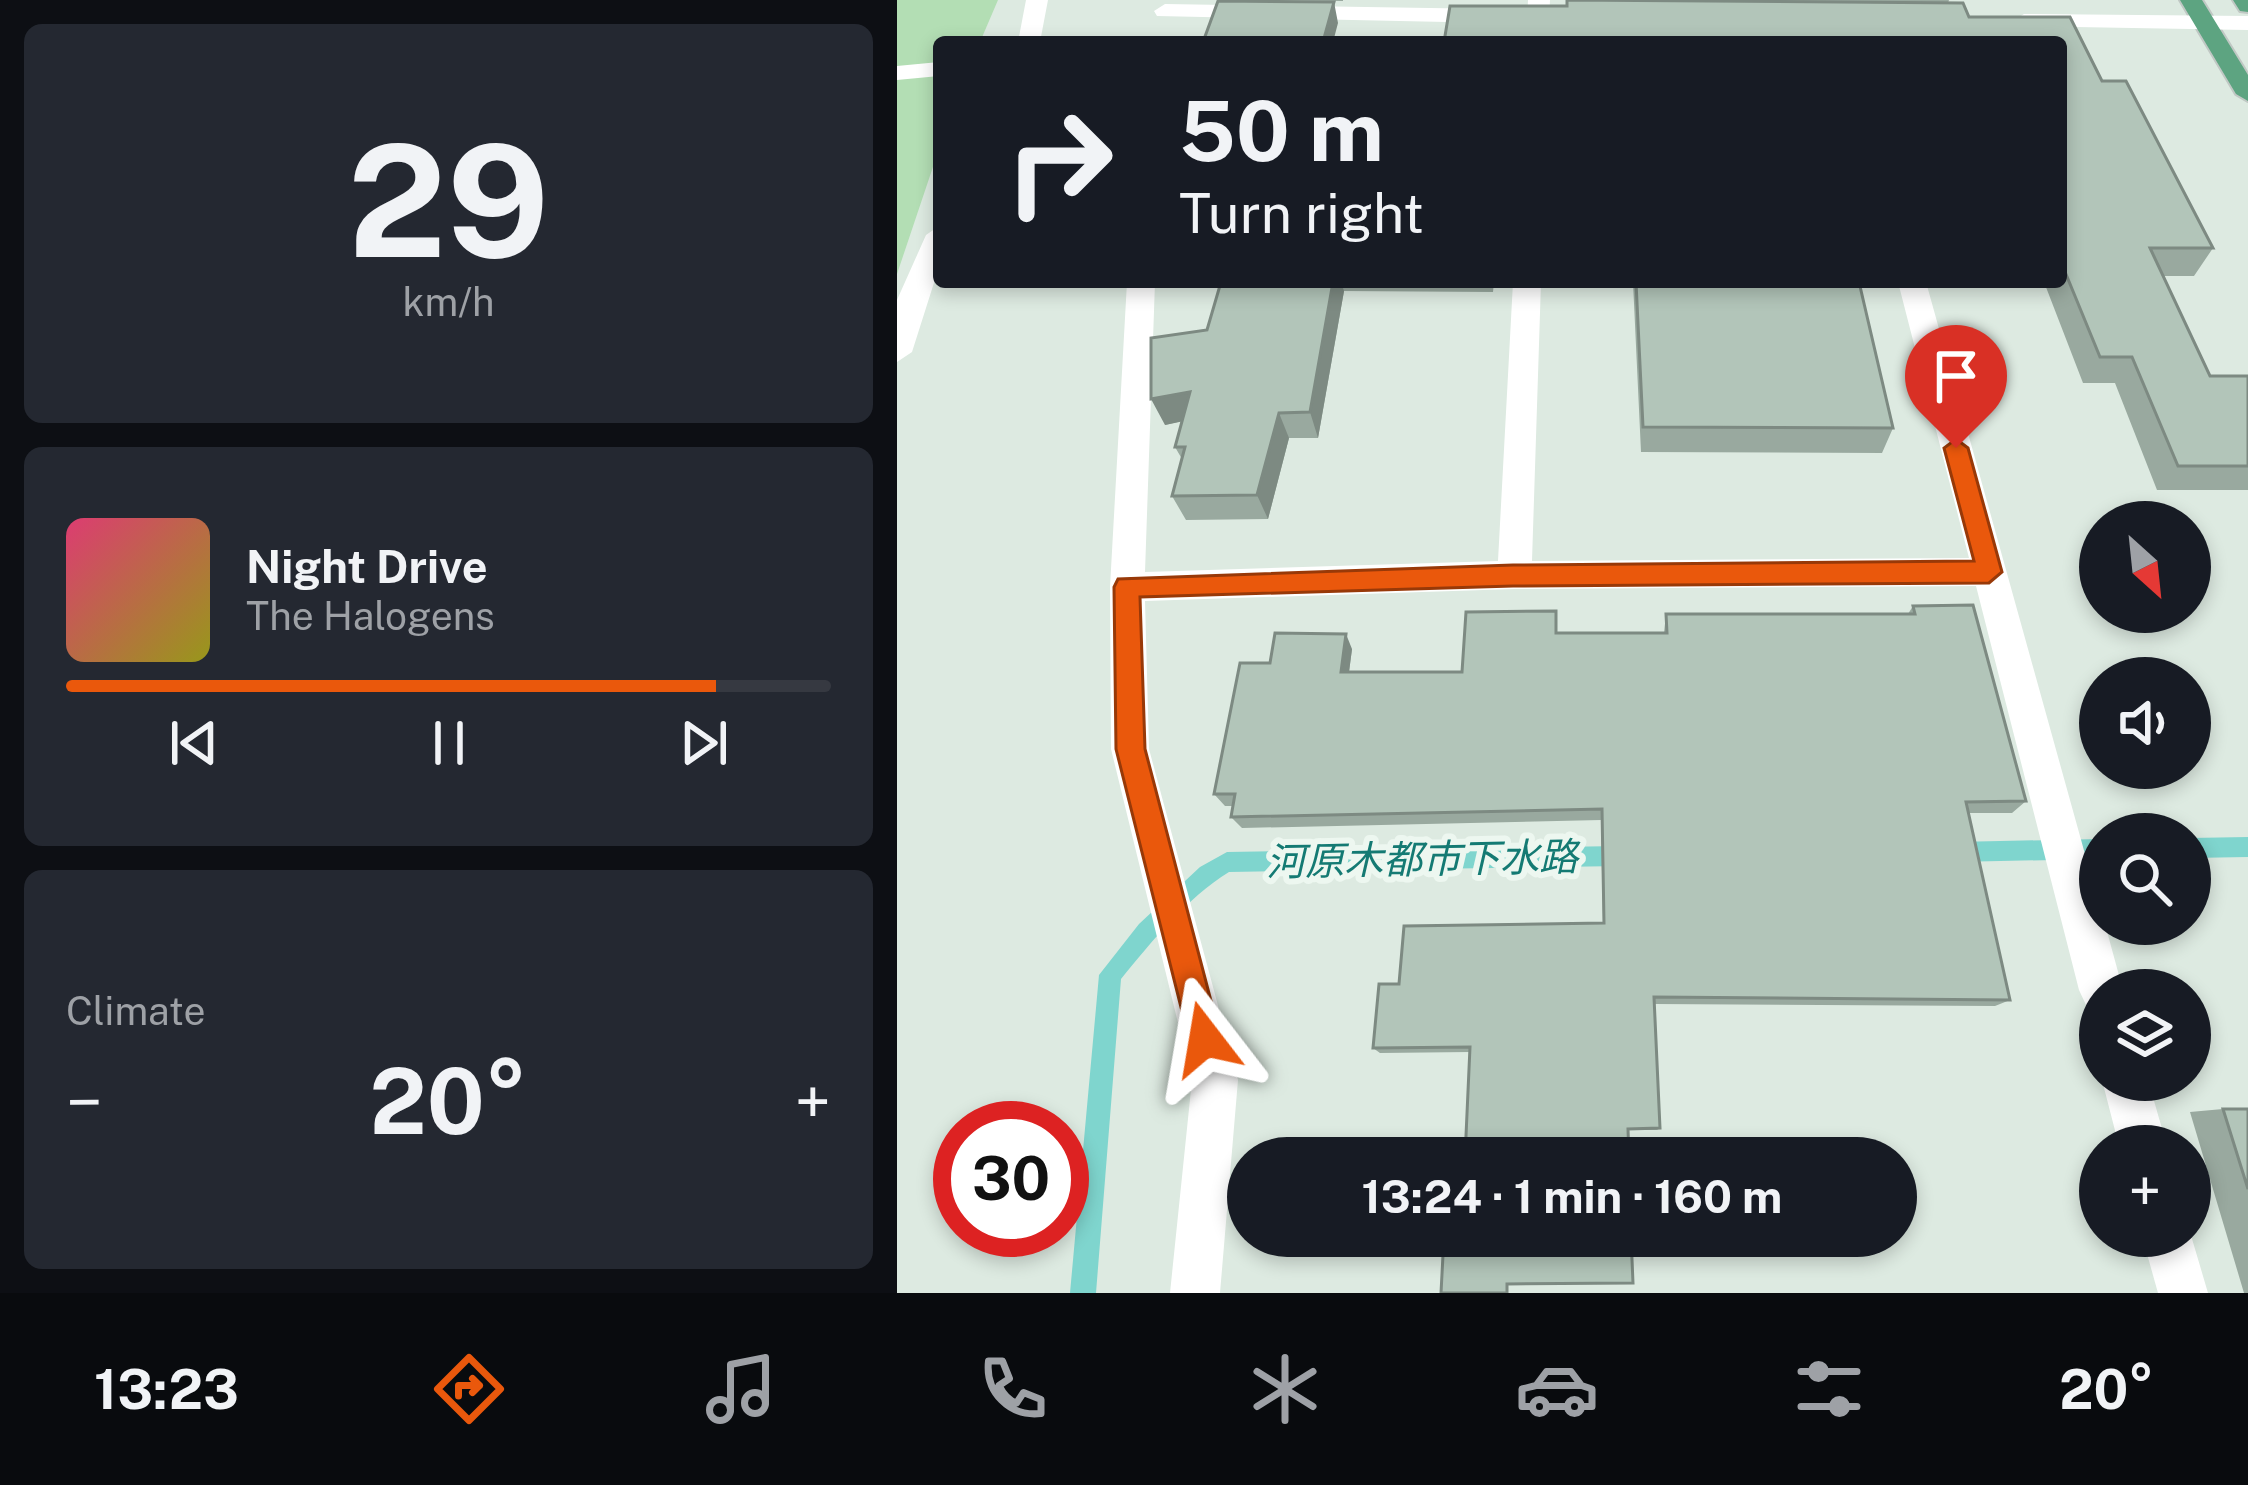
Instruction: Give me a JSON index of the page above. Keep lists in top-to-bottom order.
{
  "water": ["河原木都市下水路"],
  "north": "bottom right",
  "page": {
    "tile": [
      ["29", "km/h"],
      "Climate"
    ],
    "turn": ["50 m", "Turn right"],
    "map_buttons": "+",
    "song": ["Night Drive", "The Halogens"],
    "heat": ["−", "20°", "+"],
    "limit": "30",
    "trip": "13:24 · 1 min · 160 m",
    "tabs": ["13:23", "20°"]
  }
}
